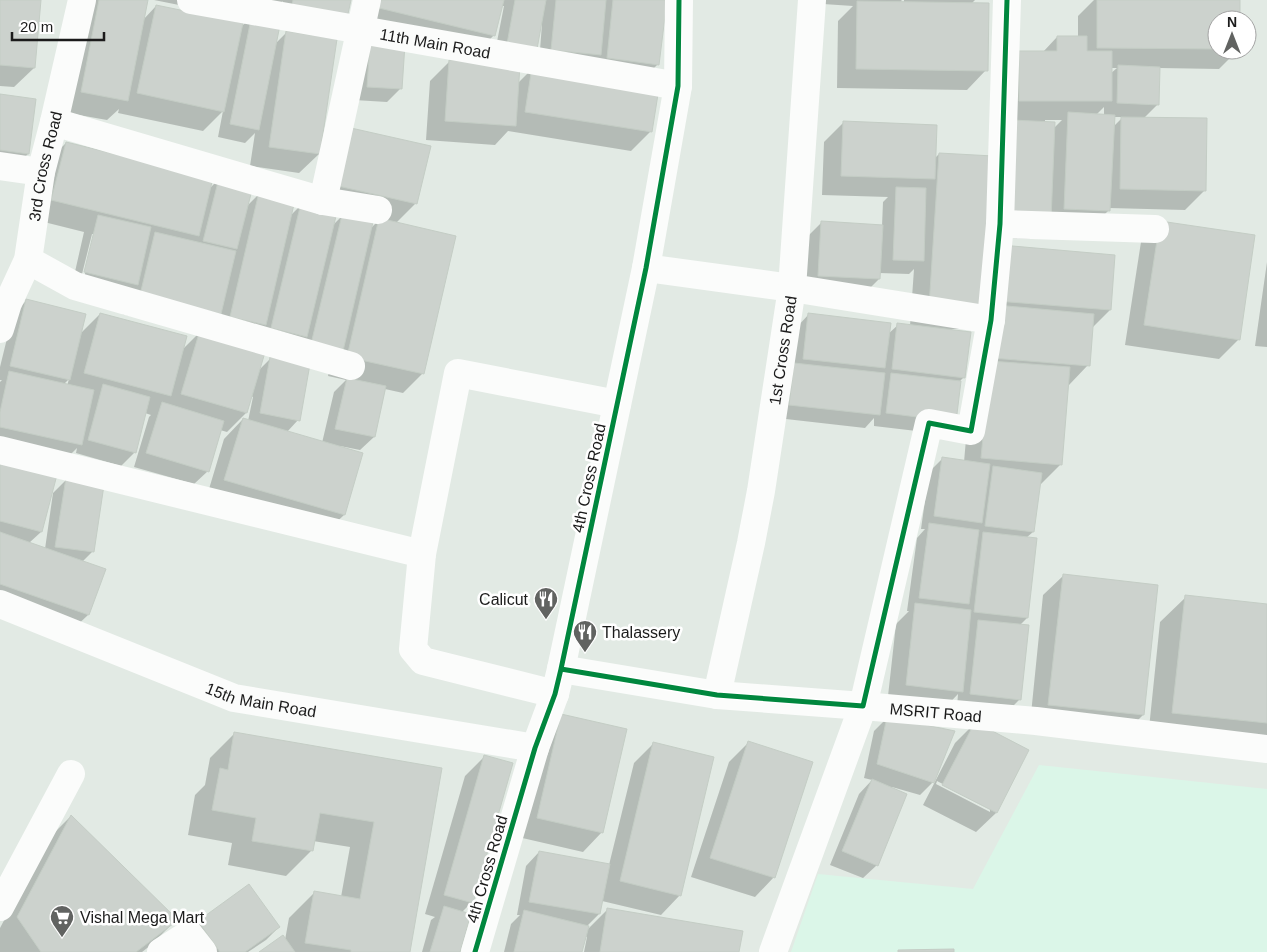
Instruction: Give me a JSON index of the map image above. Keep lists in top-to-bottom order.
{
  "streets": {
    "street": [
      "11th Main Road",
      "3rd Cross Road",
      "1st Cross Road",
      "4th Cross Road",
      "15th Main Road",
      "MSRIT Road"
    ]
  },
  "crossings": [
    ["11th Main Road", "4th Cross Road"],
    ["1st Cross Road", "MSRIT Road"],
    ["4th Cross Road", "15th Main Road"],
    ["4th Cross Road", "MSRIT Road"]
  ],
  "places": {
    "restaurant": ["Calicut", "Thalassery"],
    "supermarket": ["Vishal Mega Mart"]
  },
  "scale_bar": "20 m",
  "north": "top"
}
